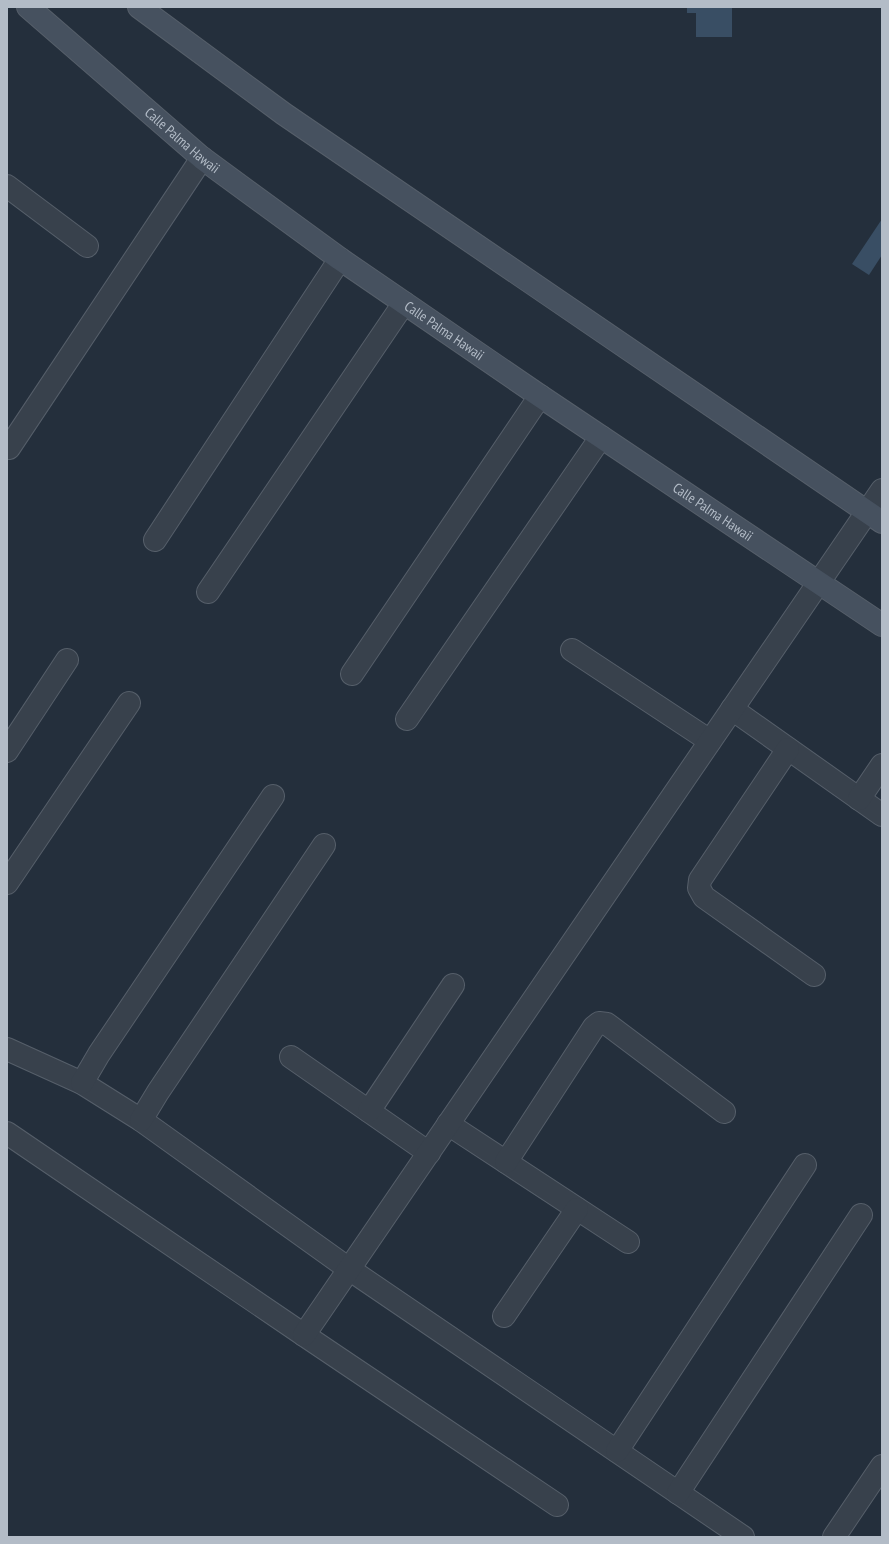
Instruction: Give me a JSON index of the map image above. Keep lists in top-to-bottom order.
{
  "streets": {
    "street": ["Calle Palma Hawaii"]
  }
}
